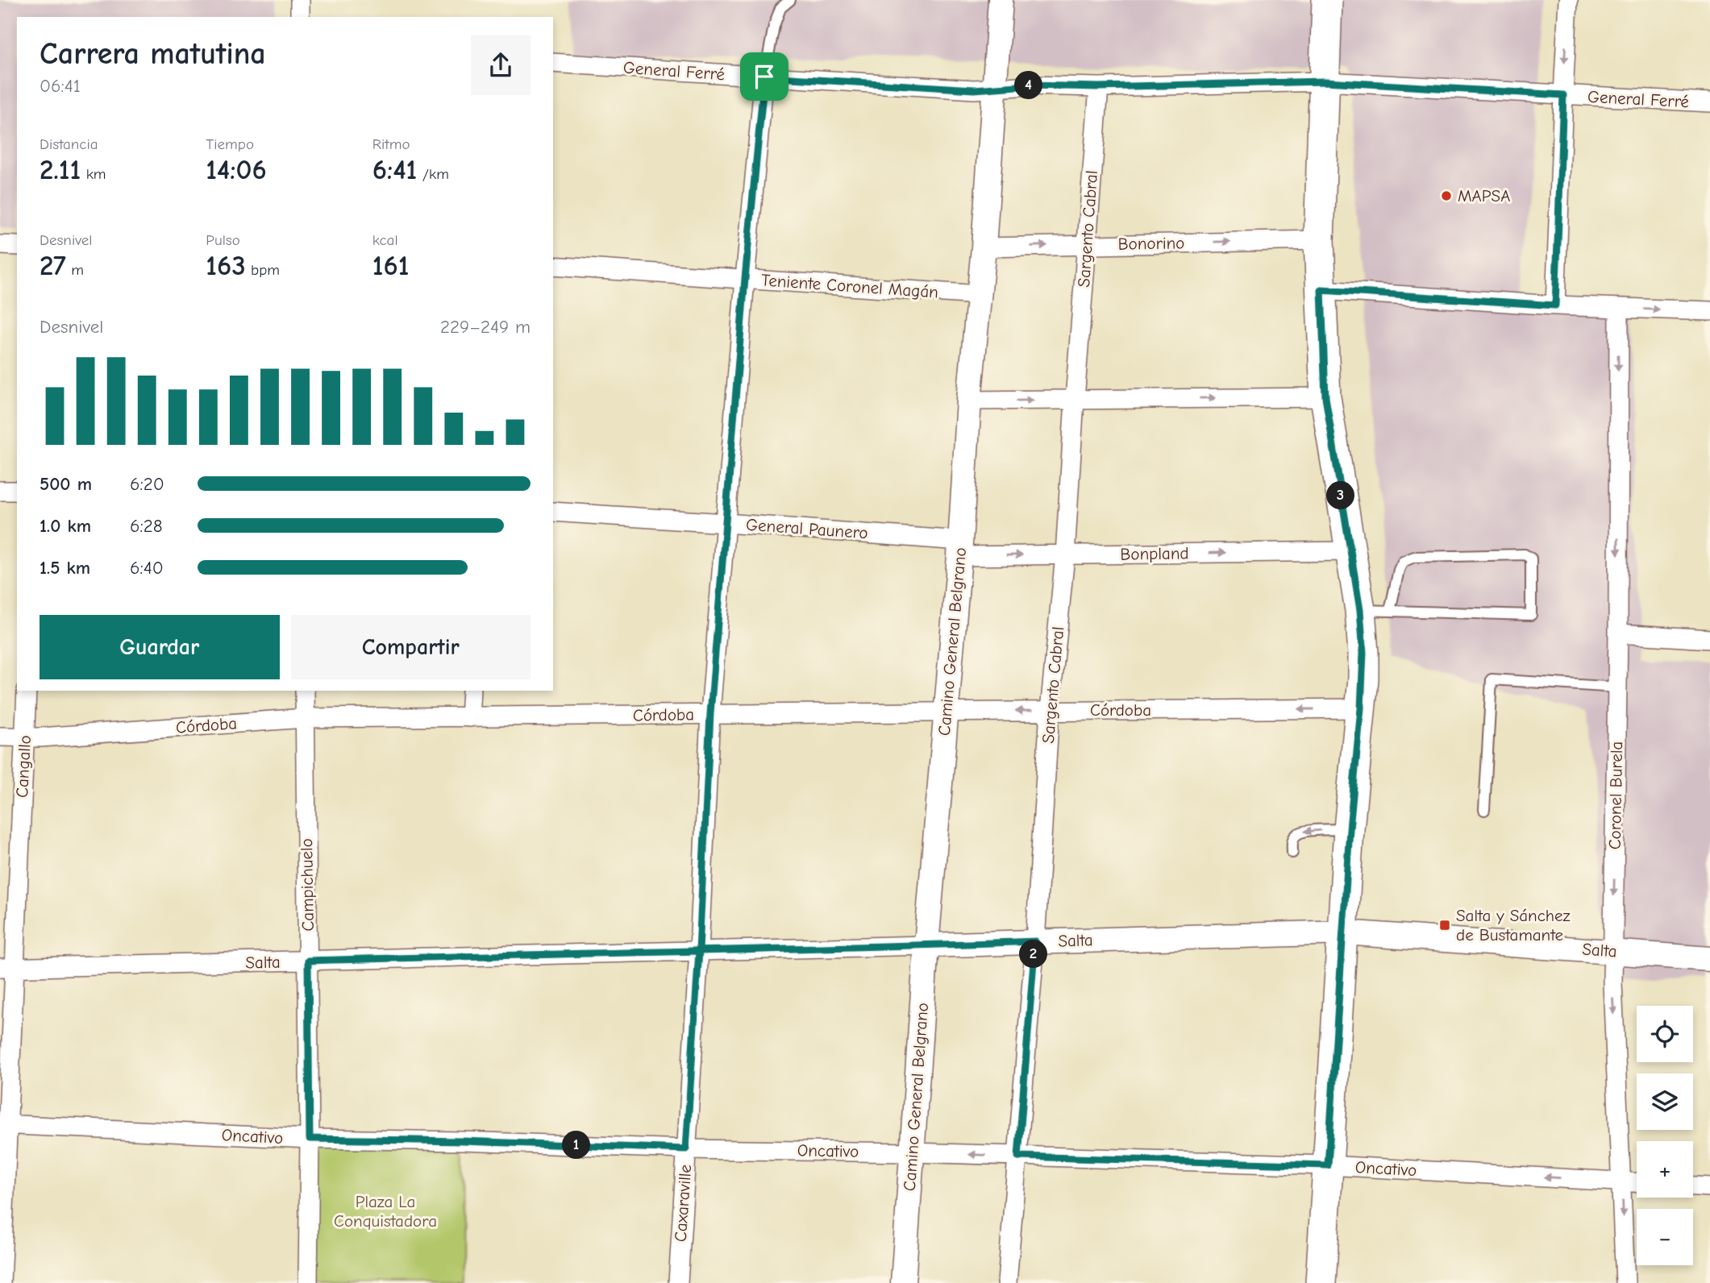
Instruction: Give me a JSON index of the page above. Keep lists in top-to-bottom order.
{
  "streets": {
    "street": [
      "General Ferré",
      "Sargento Cabral",
      "Bonorino",
      "Teniente Coronel Magán",
      "General Paunero",
      "Bonpland",
      "Camino General Belgrano",
      "Córdoba",
      "Cangallo",
      "Coronel Burela",
      "Campichuelo",
      "Salta",
      "Oncativo",
      "Caxaraville"
    ]
  },
  "crossings": [
    ["General Ferré", "Sargento Cabral"],
    ["General Ferré", "Camino General Belgrano"],
    ["General Ferré", "Caxaraville"],
    ["Sargento Cabral", "Bonorino"],
    ["Sargento Cabral", "Bonpland"],
    ["Sargento Cabral", "Córdoba"],
    ["Sargento Cabral", "Salta"],
    ["Sargento Cabral", "Oncativo"],
    ["Bonorino", "Camino General Belgrano"],
    ["Teniente Coronel Magán", "Camino General Belgrano"],
    ["Teniente Coronel Magán", "Caxaraville"],
    ["General Paunero", "Bonpland"],
    ["General Paunero", "Camino General Belgrano"],
    ["General Paunero", "Caxaraville"],
    ["Bonpland", "Camino General Belgrano"],
    ["Camino General Belgrano", "Córdoba"],
    ["Camino General Belgrano", "Salta"],
    ["Camino General Belgrano", "Oncativo"],
    ["Córdoba", "Cangallo"],
    ["Córdoba", "Campichuelo"],
    ["Córdoba", "Caxaraville"],
    ["Cangallo", "Salta"],
    ["Cangallo", "Oncativo"],
    ["Coronel Burela", "Salta"],
    ["Coronel Burela", "Oncativo"],
    ["Campichuelo", "Salta"],
    ["Campichuelo", "Oncativo"],
    ["Salta", "Caxaraville"],
    ["Oncativo", "Caxaraville"]
  ],
  "one_way": ["Coronel Burela"],
  "parks": ["Plaza La Conquistadora"],
  "places": {
    "other": ["MAPSA"],
    "transit": ["Salta y Sánchez de Bustamante"]
  },
  "page": {
    "heading": ["Carrera matutina", "06:41"],
    "pins": [
      "4",
      "3",
      "2",
      "1"
    ],
    "stats": [
      ["Distancia", "2.11 km"],
      ["Tiempo", "14:06"],
      ["Ritmo", "6:41 /km"],
      ["Desnivel", "27 m"],
      ["Pulso", "163 bpm"],
      ["kcal", "161"]
    ],
    "chart": ["Desnivel", "229–249 m"],
    "list": [
      {
        "name": "500 m",
        "note": "6:20"
      },
      {
        "name": "1.0 km",
        "note": "6:28"
      },
      {
        "name": "1.5 km",
        "note": "6:40"
      }
    ],
    "buttons": ["Guardar", "Compartir"],
    "map_buttons": ["+", "−"]
  }
}
